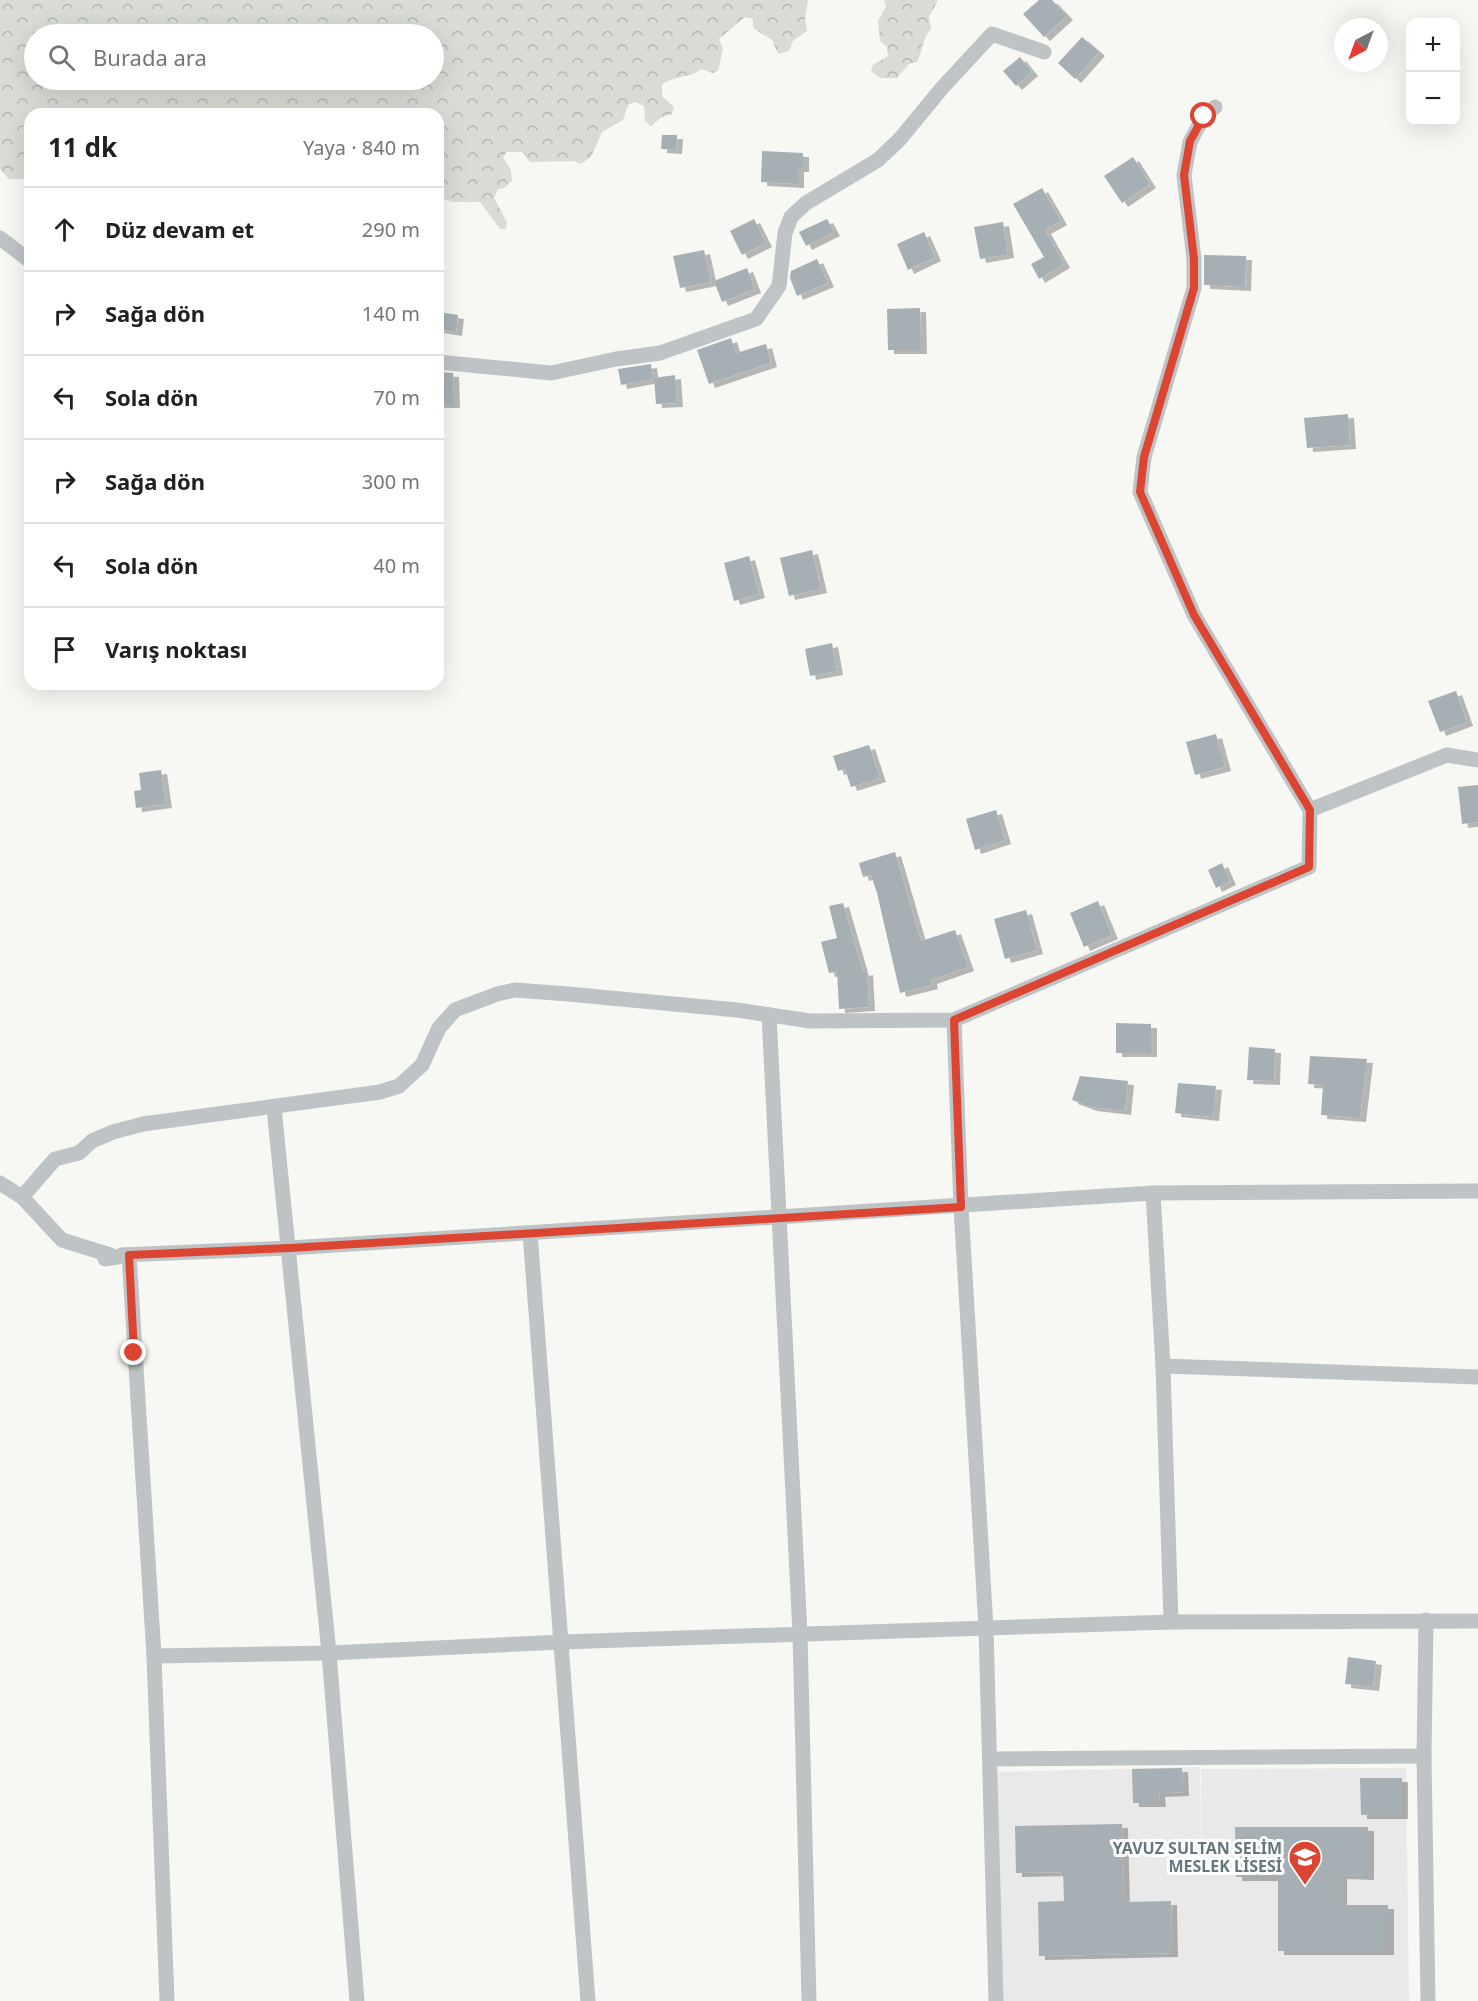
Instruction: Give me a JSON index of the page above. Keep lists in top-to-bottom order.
{
  "places": {
    "school or university": ["YAVUZ SULTAN SELİM MESLEK LİSESİ"]
  },
  "north": "bottom left",
  "page": {
    "map_buttons": ["+", "−"],
    "search": "Burada ara",
    "heading": ["11 dk", "Yaya · 840 m"],
    "list": [
      ["Düz devam et", "290 m"],
      ["Sağa dön", "140 m"],
      ["Sola dön", "70 m"],
      ["Sağa dön", "300 m"],
      ["Sola dön", "40 m"],
      "Varış noktası"
    ]
  }
}
